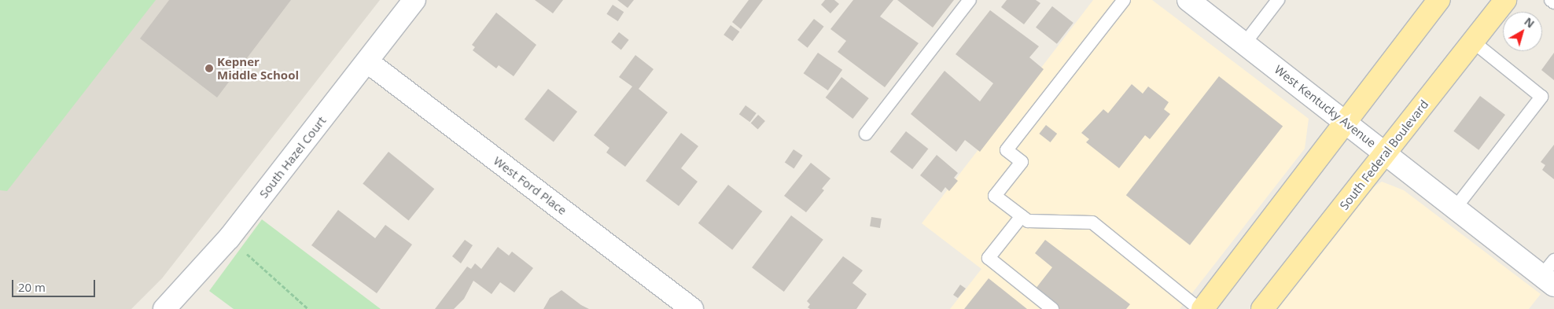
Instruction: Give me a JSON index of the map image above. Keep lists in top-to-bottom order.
{
  "streets": {
    "main road": ["South Federal Boulevard"],
    "street": ["West Kentucky Avenue", "South Hazel Court", "West Ford Place"]
  },
  "crossings": [
    ["West Kentucky Avenue", "South Federal Boulevard"],
    ["South Hazel Court", "West Ford Place"]
  ],
  "places": ["Kepner Middle School"],
  "scale_bar": "20 m",
  "north": "top right"
}
